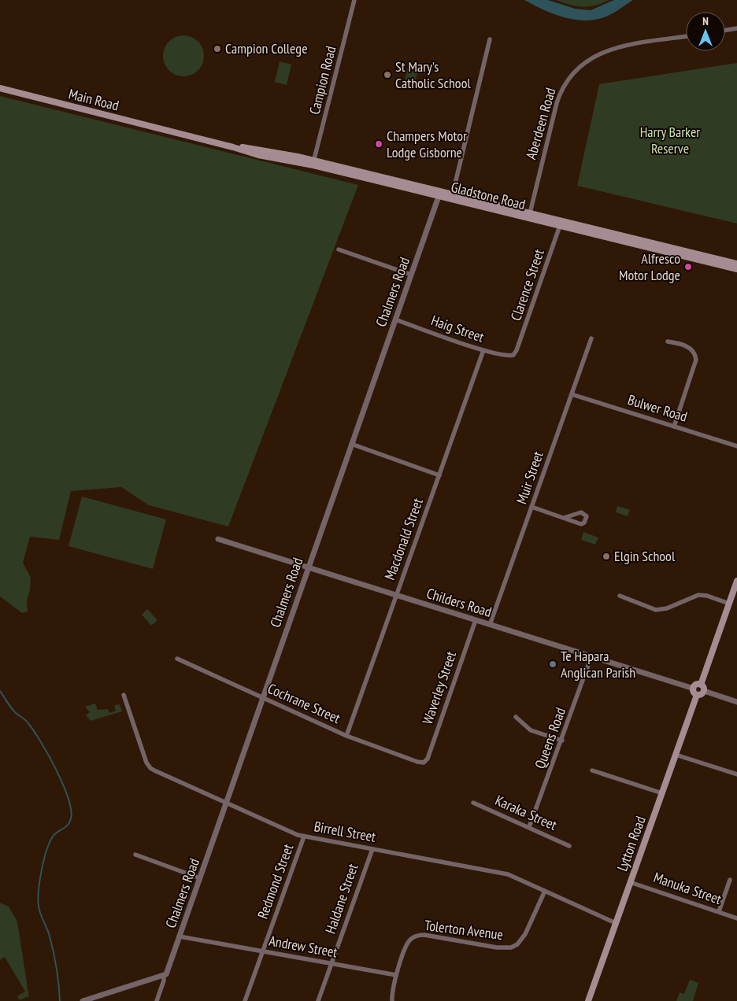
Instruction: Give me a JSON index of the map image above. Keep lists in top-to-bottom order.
{
  "streets": {
    "main road": ["Main Road", "Gladstone Road", "Lytton Road"],
    "street": [
      "Campion Road",
      "Aberdeen Road",
      "Clarence Street",
      "Chalmers Road",
      "Haig Street",
      "Bulwer Road",
      "Muir Street",
      "Macdonald Street",
      "Childers Road",
      "Waverley Street",
      "Cochrane Street",
      "Queens Road",
      "Karaka Street",
      "Birrell Street",
      "Redmond Street",
      "Manuka Street",
      "Haldane Street",
      "Tolerton Avenue",
      "Andrew Street"
    ]
  },
  "crossings": [
    ["Campion Road", "Gladstone Road"],
    ["Main Road", "Gladstone Road"],
    ["Aberdeen Road", "Gladstone Road"],
    ["Gladstone Road", "Clarence Street"],
    ["Gladstone Road", "Chalmers Road"],
    ["Clarence Street", "Haig Street"],
    ["Chalmers Road", "Haig Street"],
    ["Chalmers Road", "Childers Road"],
    ["Chalmers Road", "Cochrane Street"],
    ["Chalmers Road", "Birrell Street"],
    ["Chalmers Road", "Andrew Street"],
    ["Haig Street", "Macdonald Street"],
    ["Bulwer Road", "Muir Street"],
    ["Muir Street", "Childers Road"],
    ["Macdonald Street", "Childers Road"],
    ["Macdonald Street", "Cochrane Street"],
    ["Childers Road", "Waverley Street"],
    ["Childers Road", "Queens Road"],
    ["Childers Road", "Lytton Road"],
    ["Waverley Street", "Cochrane Street"],
    ["Queens Road", "Karaka Street"],
    ["Birrell Street", "Lytton Road"],
    ["Birrell Street", "Redmond Street"],
    ["Birrell Street", "Haldane Street"],
    ["Birrell Street", "Tolerton Avenue"],
    ["Lytton Road", "Manuka Street"],
    ["Redmond Street", "Andrew Street"],
    ["Haldane Street", "Andrew Street"],
    ["Tolerton Avenue", "Andrew Street"]
  ],
  "parks": ["Harry Barker Reserve"],
  "places": [
    "Campion College",
    "St Mary's Catholic School",
    "Champers Motor Lodge Gisborne",
    "Alfresco Motor Lodge",
    "Elgin School",
    "Te Hapara Anglican Parish"
  ],
  "north": "top"
}
